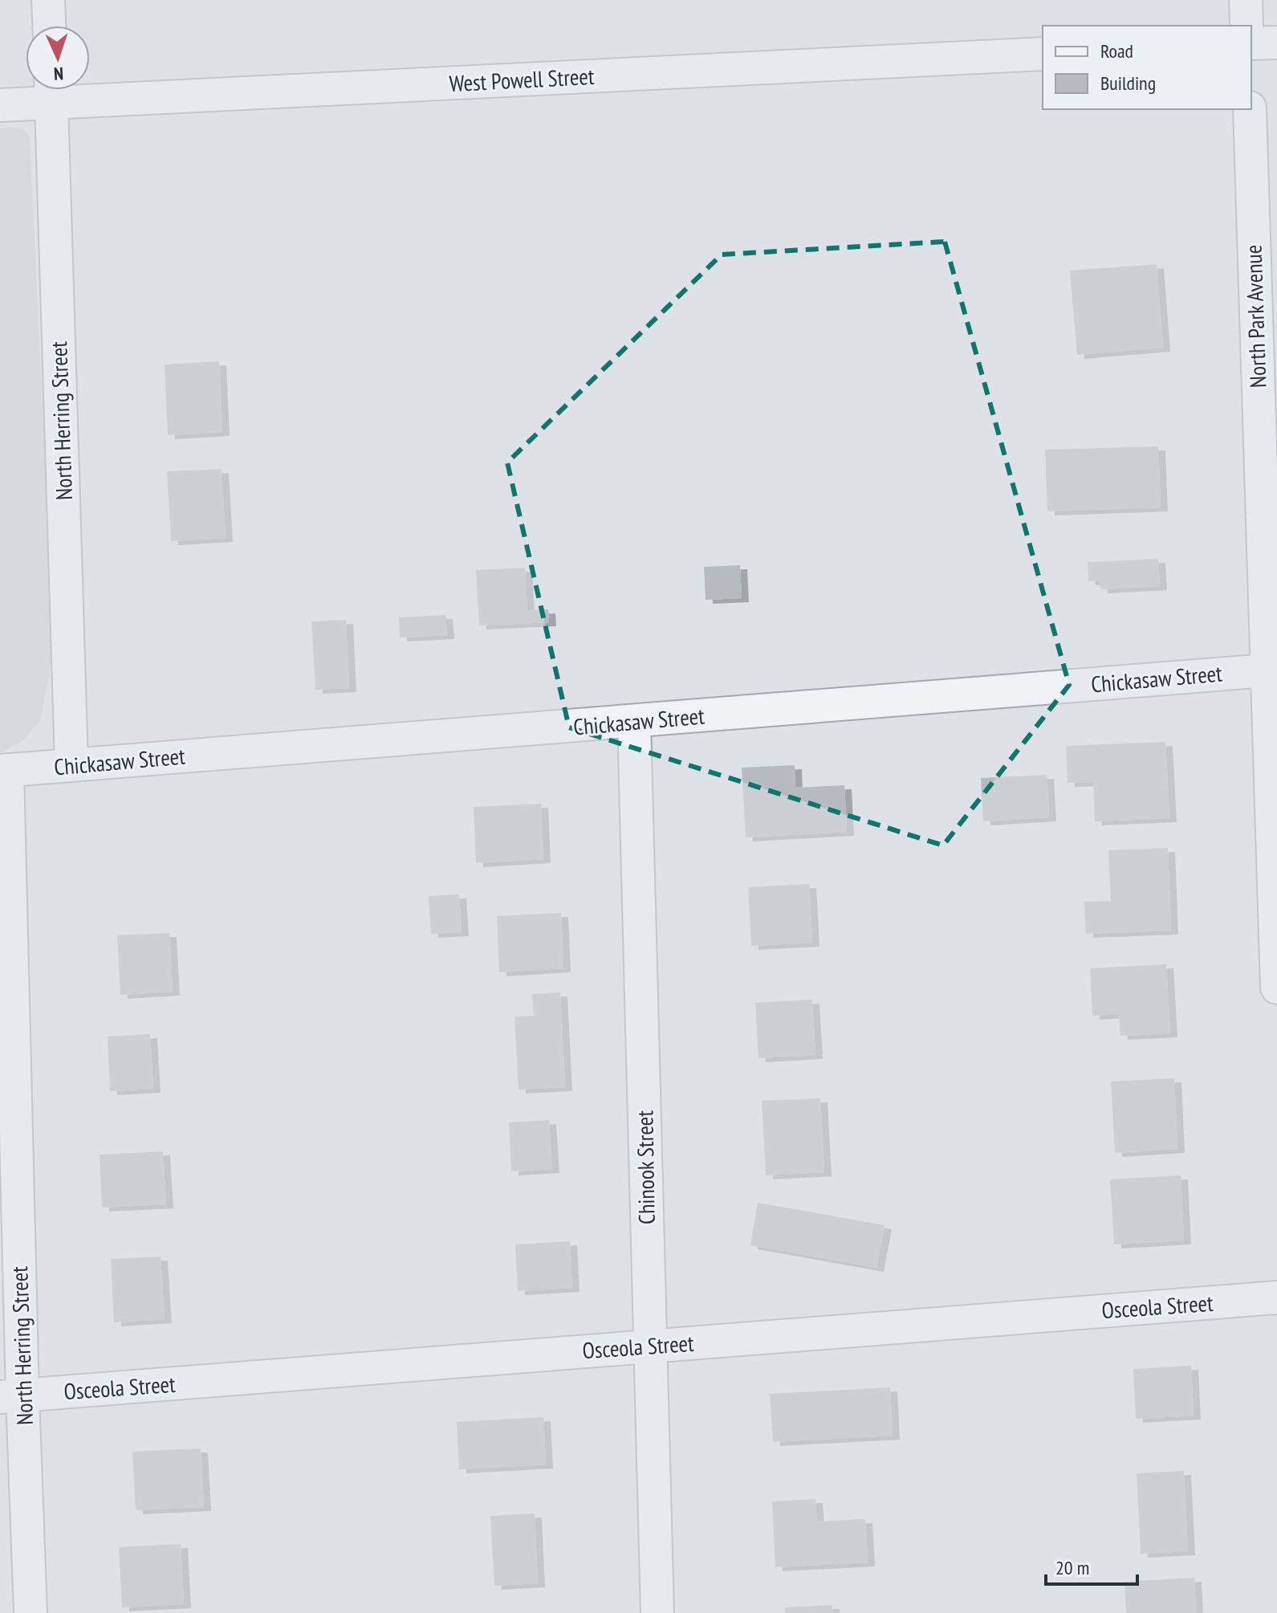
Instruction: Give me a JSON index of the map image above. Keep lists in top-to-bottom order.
{
  "streets": {
    "street": [
      "West Powell Street",
      "North Park Avenue",
      "North Herring Street",
      "Chickasaw Street",
      "Chinook Street",
      "Osceola Street"
    ]
  },
  "crossings": [
    ["West Powell Street", "North Herring Street"],
    ["North Park Avenue", "Chickasaw Street"],
    ["North Herring Street", "Chickasaw Street"],
    ["North Herring Street", "Osceola Street"],
    ["Chickasaw Street", "Chinook Street"],
    ["Chinook Street", "Osceola Street"]
  ],
  "legend": ["Road", "Building"],
  "scale_bar": "20 m",
  "north": "bottom"
}
